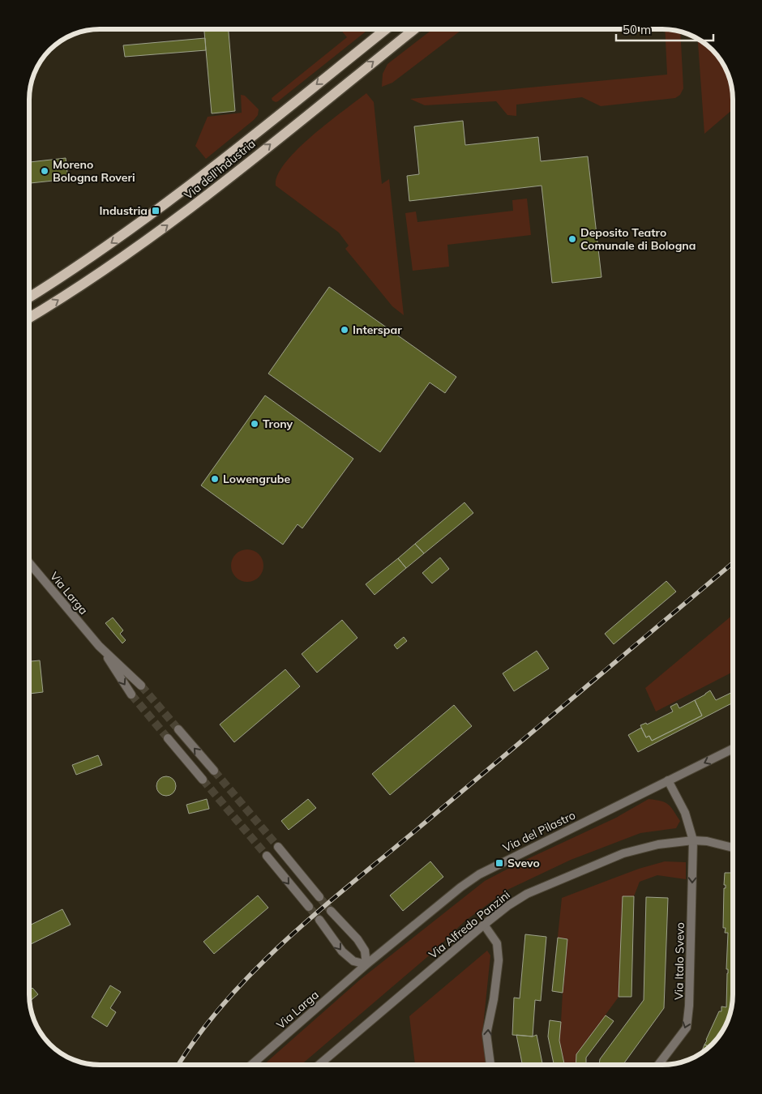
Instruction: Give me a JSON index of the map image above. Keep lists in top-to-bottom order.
{
  "streets": {
    "main road": ["Via dell'Industria"],
    "street": [
      "Via Larga",
      "Via del Pilastro",
      "Via Alfredo Panzini",
      "Via Italo Svevo"
    ]
  },
  "crossings": [
    ["Via Larga", "Via del Pilastro"],
    ["Via Alfredo Panzini", "Via Italo Svevo"]
  ],
  "one_way": ["Via Italo Svevo"],
  "places": {
    "other": [
      "Moreno Bologna Roveri",
      "Deposito Teatro Comunale di Bologna",
      "Interspar",
      "Trony",
      "Lowengrube"
    ],
    "transit": ["Industria", "Svevo"]
  },
  "scale_bar": "50 m"
}
